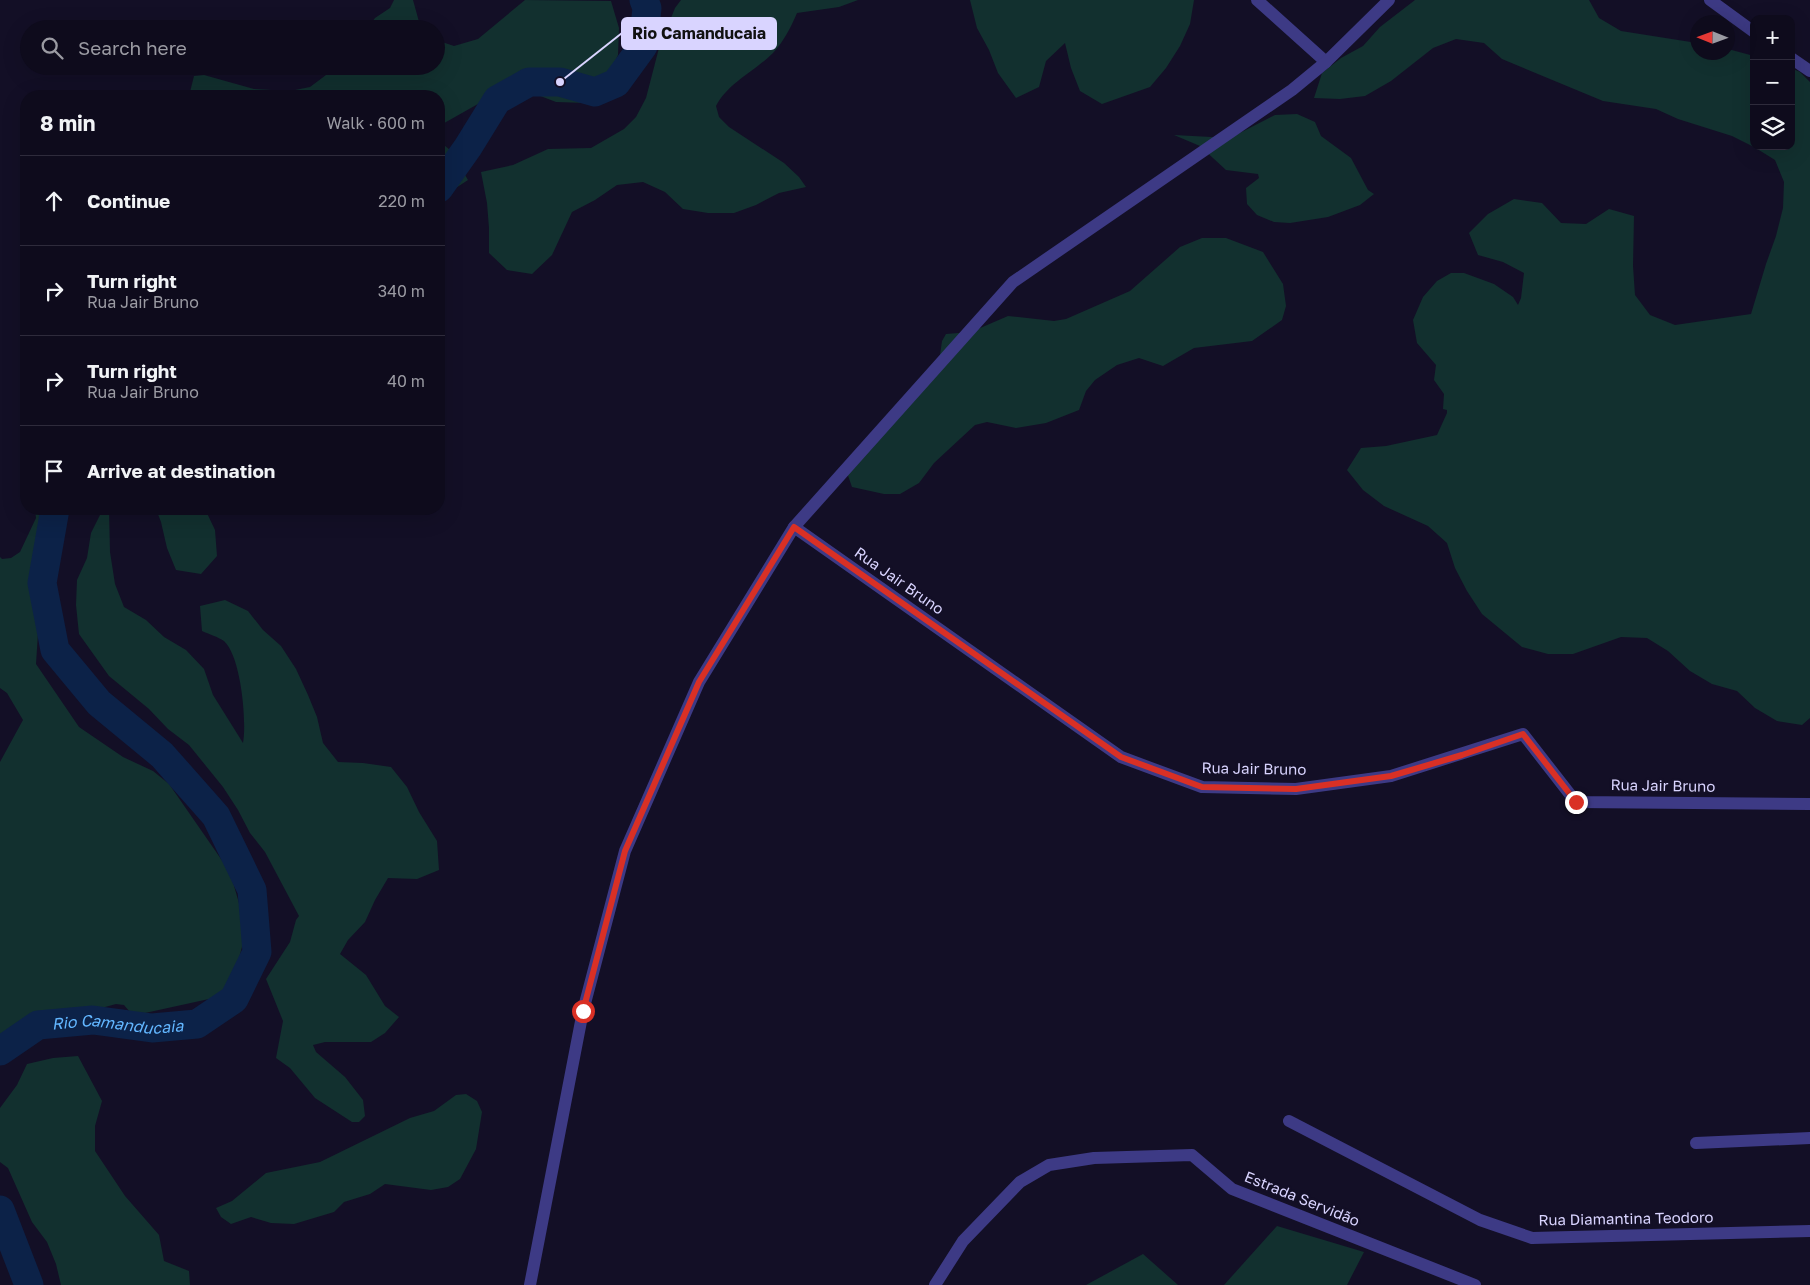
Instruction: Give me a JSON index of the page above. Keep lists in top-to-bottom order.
{
  "streets": {
    "street": ["Rua Jair Bruno", "Estrada Servidão", "Rua Diamantina Teodoro"]
  },
  "water": ["Rio Camanducaia"],
  "places": ["Rio Camanducaia"],
  "north": "left",
  "page": {
    "map_buttons": ["+", "−"],
    "search": "Search here",
    "heading": ["8 min", "Walk · 600 m"],
    "list": [
      ["Continue", "220 m"],
      ["Turn right", "Rua Jair Bruno", "340 m"],
      ["Turn right", "Rua Jair Bruno", "40 m"],
      "Arrive at destination"
    ]
  }
}
